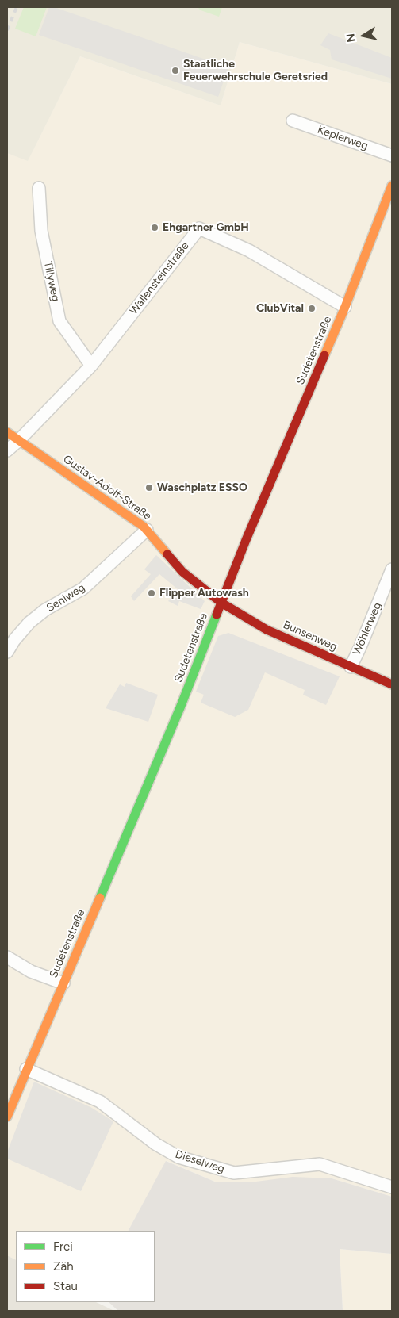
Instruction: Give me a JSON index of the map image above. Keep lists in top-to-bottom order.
{
  "streets": {
    "street": [
      "Keplerweg",
      "Wallensteinstraße",
      "Tillyweg",
      "Sudetenstraße",
      "Gustav-Adolf-Straße",
      "Seniweg",
      "Wöhlerweg",
      "Bunsenweg",
      "Dieselweg"
    ]
  },
  "crossings": [
    ["Wallensteinstraße", "Tillyweg"],
    ["Wallensteinstraße", "Sudetenstraße"],
    ["Wallensteinstraße", "Gustav-Adolf-Straße"],
    ["Sudetenstraße", "Gustav-Adolf-Straße"],
    ["Sudetenstraße", "Bunsenweg"],
    ["Sudetenstraße", "Dieselweg"],
    ["Gustav-Adolf-Straße", "Seniweg"],
    ["Gustav-Adolf-Straße", "Bunsenweg"],
    ["Wöhlerweg", "Bunsenweg"]
  ],
  "places": [
    "Staatliche Feuerwehrschule Geretsried",
    "Ehgartner GmbH",
    "ClubVital",
    "Waschplatz ESSO",
    "Flipper Autowash"
  ],
  "legend": ["Frei", "Zäh", "Stau"],
  "north": "left"
}
